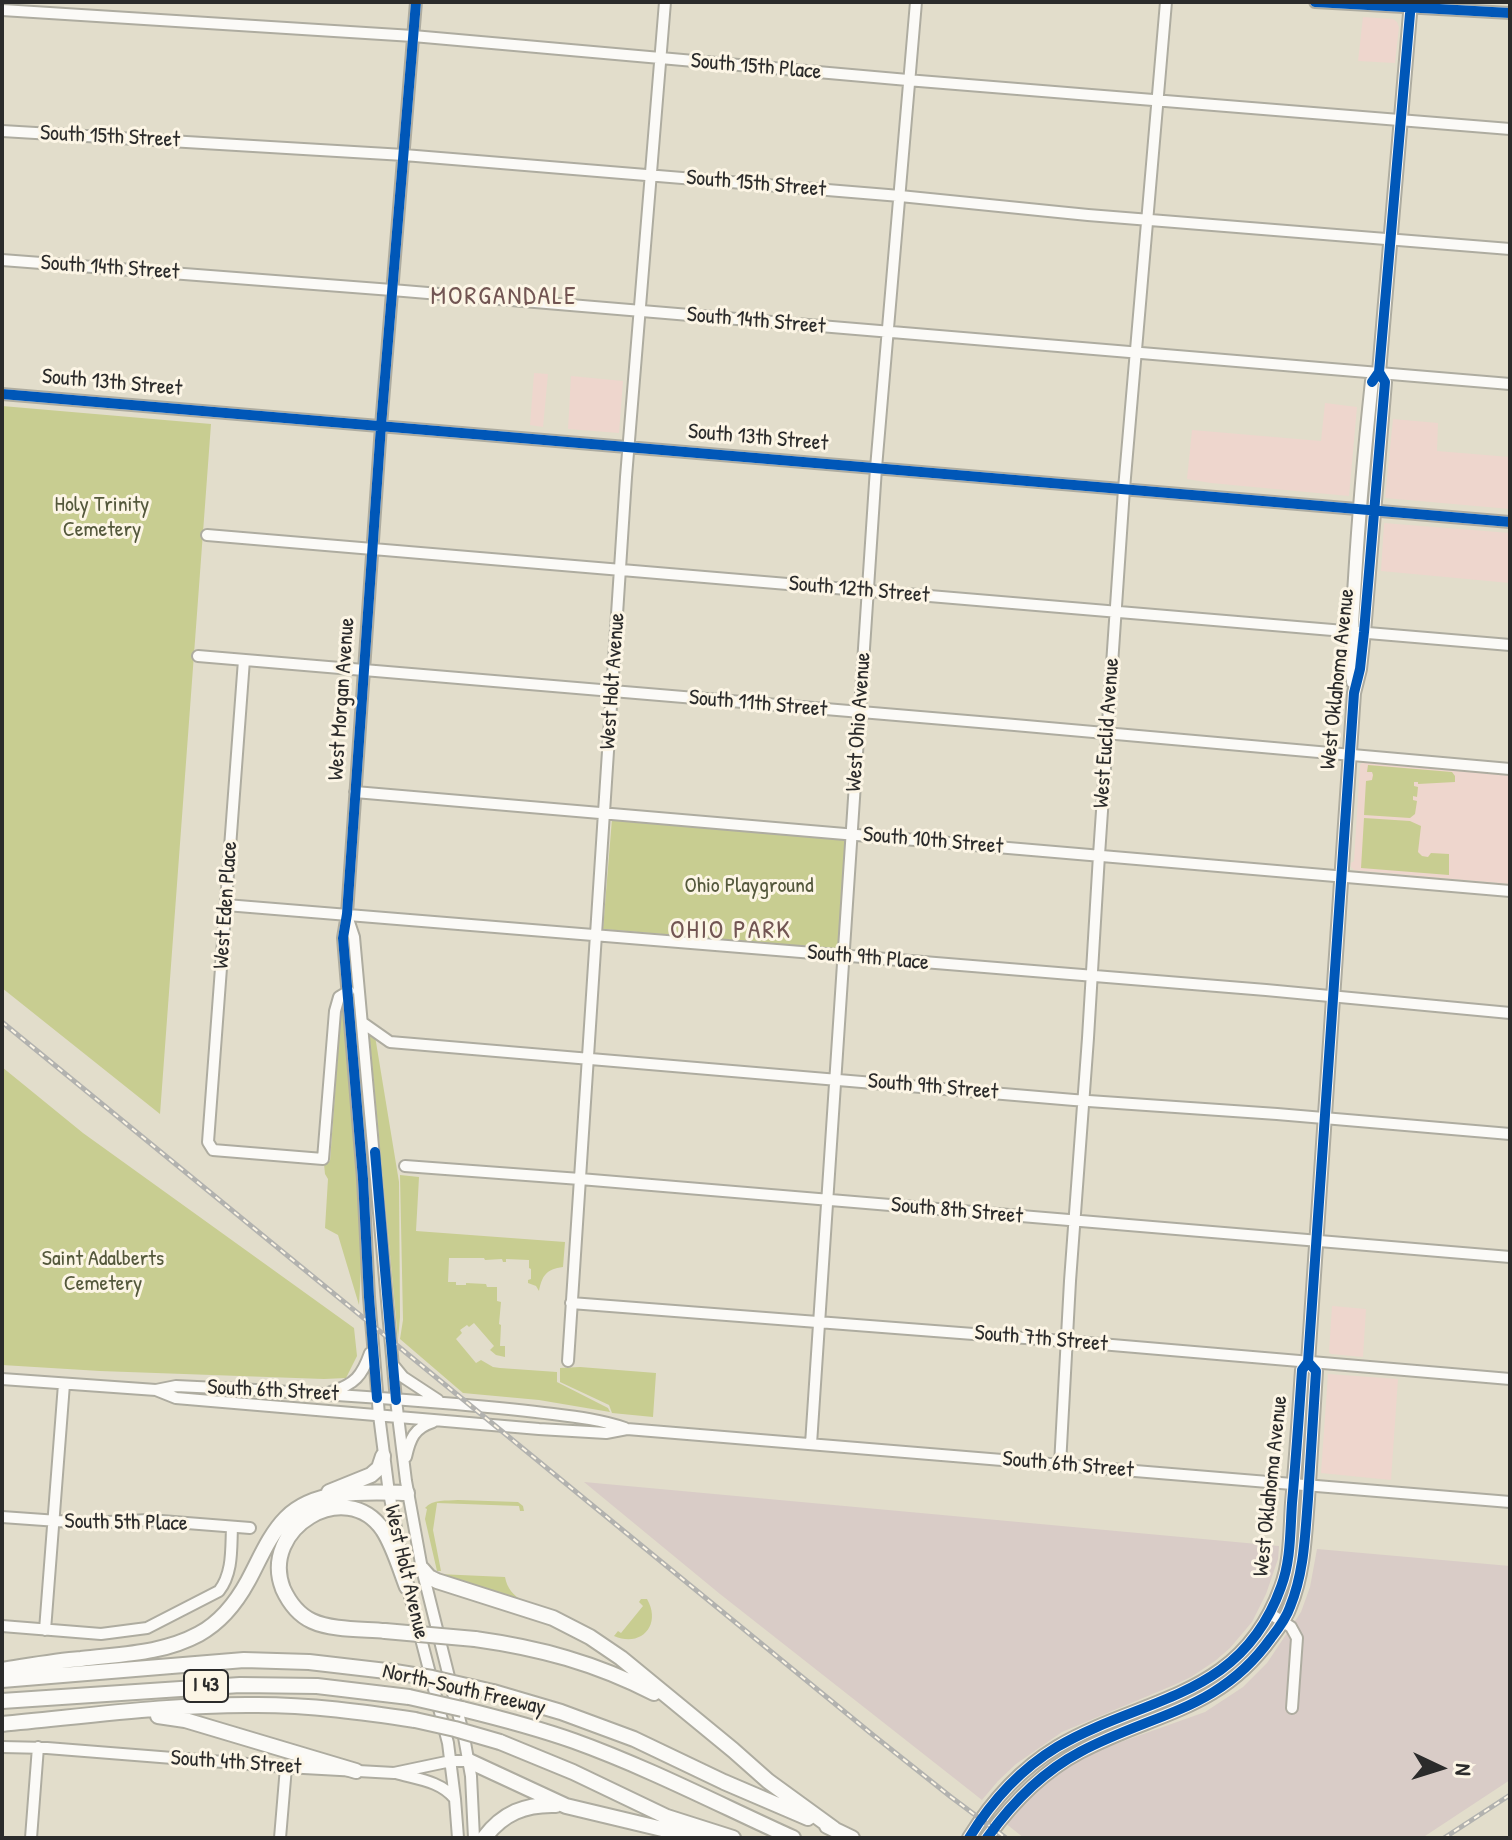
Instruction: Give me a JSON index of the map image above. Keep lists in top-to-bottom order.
{
  "streets": {
    "highway": ["I 43", "North-South Freeway"],
    "main road": ["West Oklahoma Avenue"],
    "street": [
      "South 15th Place",
      "South 15th Street",
      "South 14th Street",
      "South 13th Street",
      "South 12th Street",
      "West Holt Avenue",
      "West Morgan Avenue",
      "South 11th Street",
      "West Ohio Avenue",
      "West Euclid Avenue",
      "South 10th Street",
      "West Eden Place",
      "South 9th Place",
      "South 9th Street",
      "South 8th Street",
      "South 7th Street",
      "South 6th Street",
      "South 5th Place",
      "South 4th Street"
    ]
  },
  "crossings": [
    ["South 15th Place", "West Oklahoma Avenue"],
    ["South 15th Place", "West Holt Avenue"],
    ["South 15th Place", "West Morgan Avenue"],
    ["South 15th Place", "West Ohio Avenue"],
    ["South 15th Place", "West Euclid Avenue"],
    ["South 15th Street", "West Oklahoma Avenue"],
    ["South 15th Street", "West Holt Avenue"],
    ["South 15th Street", "West Morgan Avenue"],
    ["South 15th Street", "West Ohio Avenue"],
    ["South 15th Street", "West Euclid Avenue"],
    ["South 14th Street", "West Oklahoma Avenue"],
    ["South 14th Street", "West Holt Avenue"],
    ["South 14th Street", "West Morgan Avenue"],
    ["South 14th Street", "West Ohio Avenue"],
    ["South 14th Street", "West Euclid Avenue"],
    ["South 13th Street", "West Oklahoma Avenue"],
    ["South 13th Street", "West Holt Avenue"],
    ["South 13th Street", "West Morgan Avenue"],
    ["South 13th Street", "West Ohio Avenue"],
    ["South 13th Street", "West Euclid Avenue"],
    ["South 12th Street", "West Oklahoma Avenue"],
    ["South 12th Street", "West Holt Avenue"],
    ["South 12th Street", "West Morgan Avenue"],
    ["South 12th Street", "West Ohio Avenue"],
    ["South 12th Street", "West Euclid Avenue"],
    ["West Oklahoma Avenue", "South 11th Street"],
    ["West Oklahoma Avenue", "South 10th Street"],
    ["West Oklahoma Avenue", "South 9th Place"],
    ["West Oklahoma Avenue", "South 9th Street"],
    ["West Oklahoma Avenue", "South 8th Street"],
    ["West Oklahoma Avenue", "South 7th Street"],
    ["West Oklahoma Avenue", "South 6th Street"],
    ["West Holt Avenue", "West Morgan Avenue"],
    ["West Holt Avenue", "South 11th Street"],
    ["West Holt Avenue", "South 10th Street"],
    ["West Holt Avenue", "South 9th Place"],
    ["West Holt Avenue", "South 9th Street"],
    ["West Holt Avenue", "South 8th Street"],
    ["West Holt Avenue", "South 7th Street"],
    ["West Holt Avenue", "South 6th Street"],
    ["West Holt Avenue", "South 4th Street"],
    ["West Morgan Avenue", "South 11th Street"],
    ["West Morgan Avenue", "South 10th Street"],
    ["West Morgan Avenue", "West Eden Place"],
    ["West Morgan Avenue", "South 9th Place"],
    ["West Morgan Avenue", "South 9th Street"],
    ["West Morgan Avenue", "South 6th Street"],
    ["South 11th Street", "West Ohio Avenue"],
    ["South 11th Street", "West Euclid Avenue"],
    ["South 11th Street", "West Eden Place"],
    ["West Ohio Avenue", "South 10th Street"],
    ["West Ohio Avenue", "South 9th Place"],
    ["West Ohio Avenue", "South 9th Street"],
    ["West Ohio Avenue", "South 8th Street"],
    ["West Ohio Avenue", "South 7th Street"],
    ["West Ohio Avenue", "South 6th Street"],
    ["West Euclid Avenue", "South 10th Street"],
    ["West Euclid Avenue", "South 9th Place"],
    ["West Euclid Avenue", "South 9th Street"],
    ["West Euclid Avenue", "South 8th Street"],
    ["West Euclid Avenue", "South 7th Street"],
    ["West Euclid Avenue", "South 6th Street"],
    ["West Eden Place", "South 9th Place"]
  ],
  "districts": ["MORGANDALE", "OHIO PARK"],
  "parks": ["Holy Trinity Cemetery", "Ohio Playground", "Saint Adalberts Cemetery"],
  "north": "right"
}
